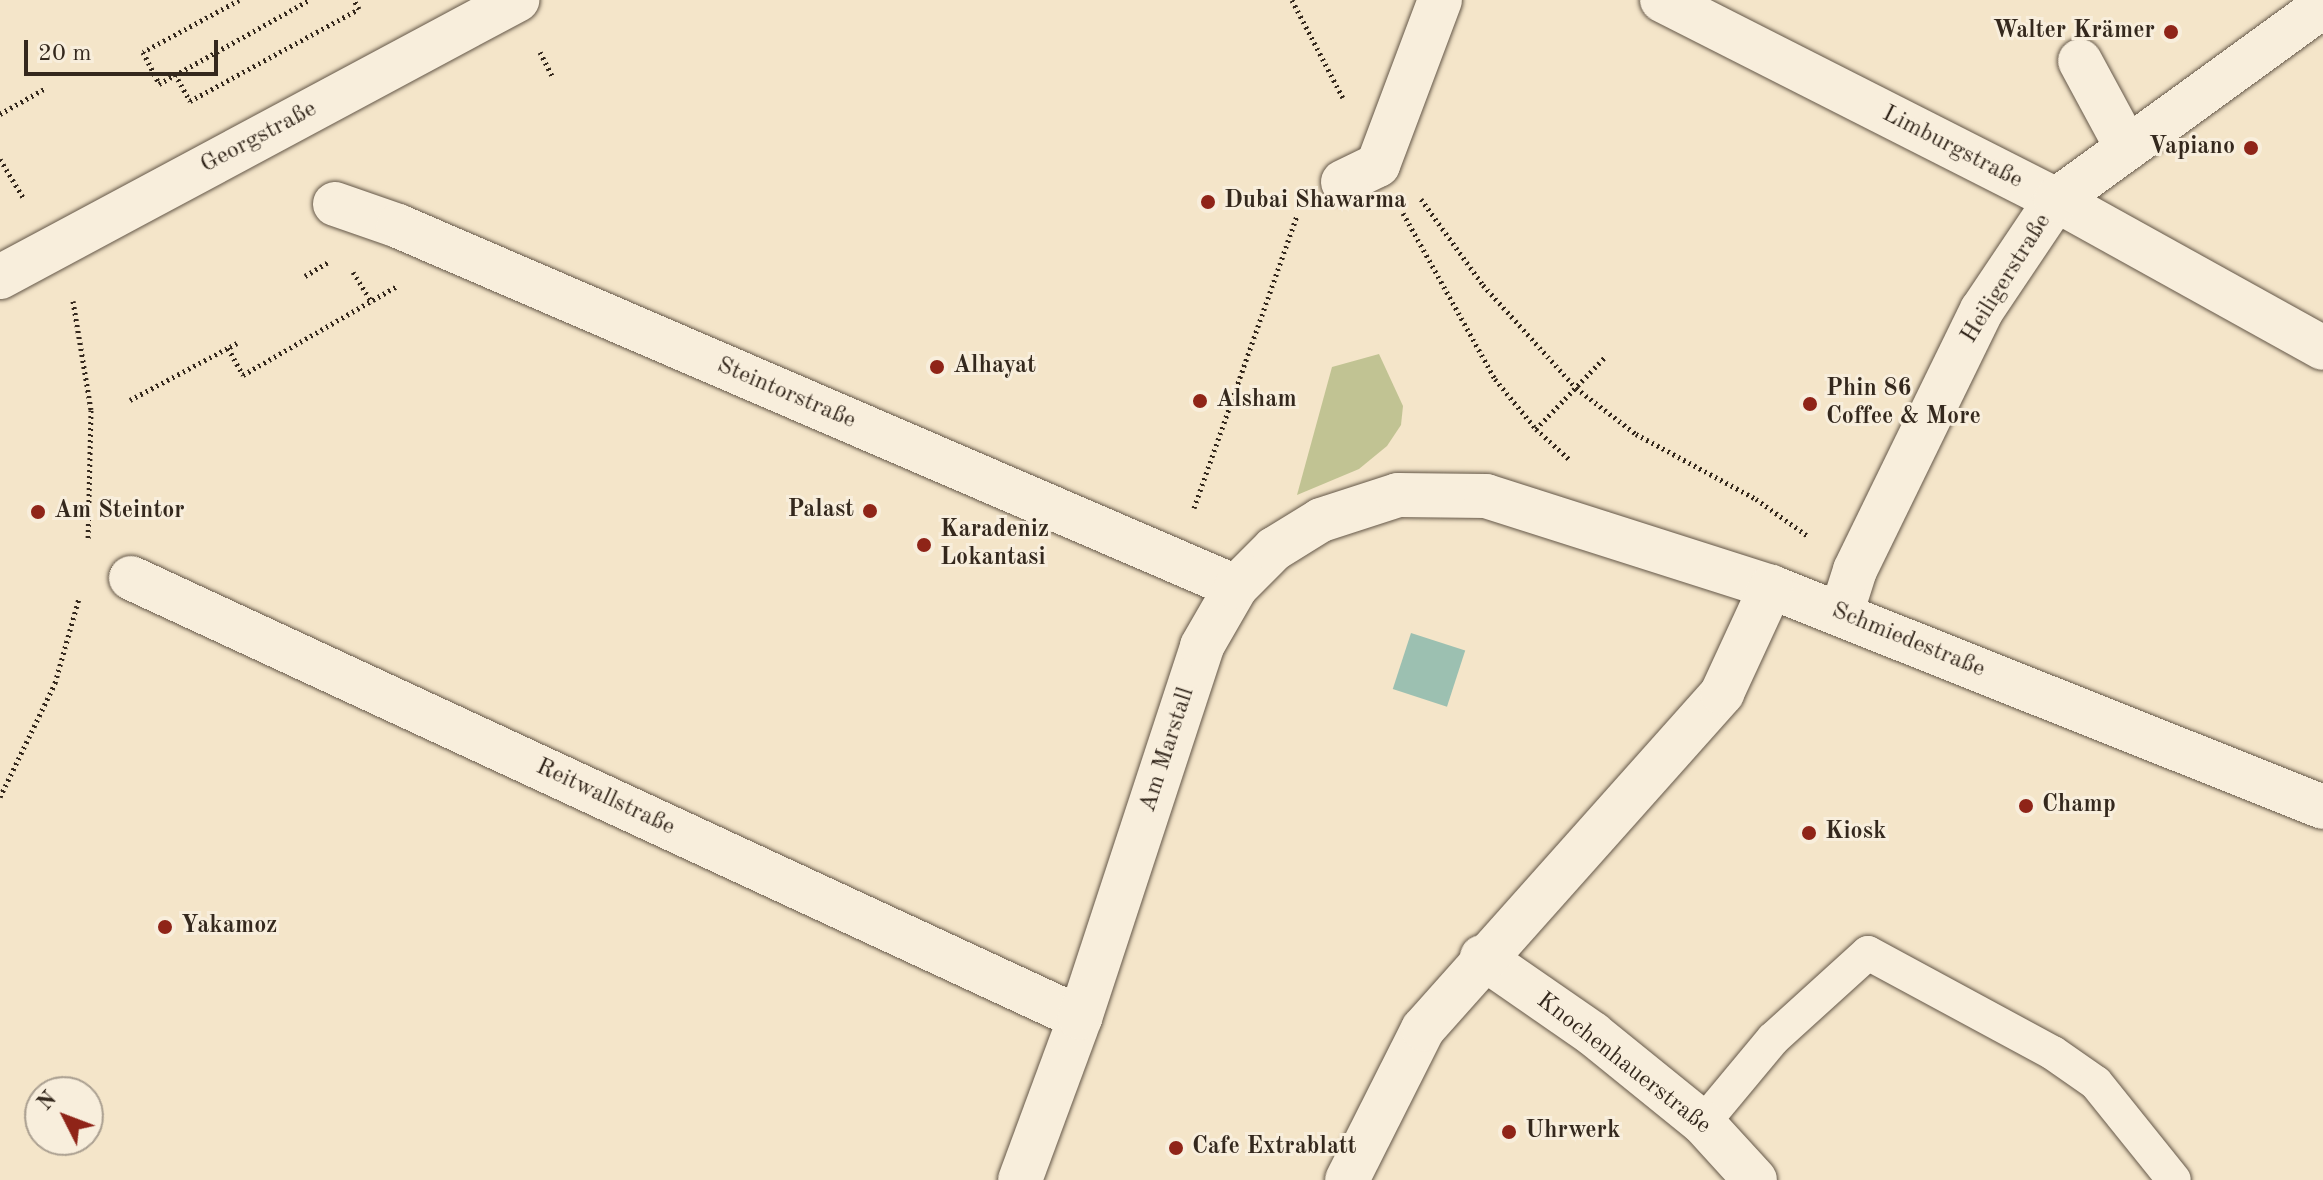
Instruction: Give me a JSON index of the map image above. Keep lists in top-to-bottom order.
{
  "streets": {
    "street": [
      "Georgstraße",
      "Limburgstraße",
      "Heiligerstraße",
      "Steintorstraße",
      "Schmiedestraße",
      "Am Marstall",
      "Reitwallstraße",
      "Knochenhauerstraße"
    ]
  },
  "crossings": [
    ["Limburgstraße", "Heiligerstraße"],
    ["Heiligerstraße", "Schmiedestraße"],
    ["Steintorstraße", "Am Marstall"],
    ["Schmiedestraße", "Am Marstall"],
    ["Am Marstall", "Reitwallstraße"]
  ],
  "places": [
    "Walter Krämer",
    "Vapiano",
    "Dubai Shawarma",
    "Alhayat",
    "Alsham",
    "Phin 86 Coffee & More",
    "Palast",
    "Am Steintor",
    "Karadeniz Lokantasi",
    "Champ",
    "Kiosk",
    "Yakamoz",
    "Uhrwerk",
    "Cafe Extrablatt"
  ],
  "scale_bar": "20 m",
  "north": "top left"
}
